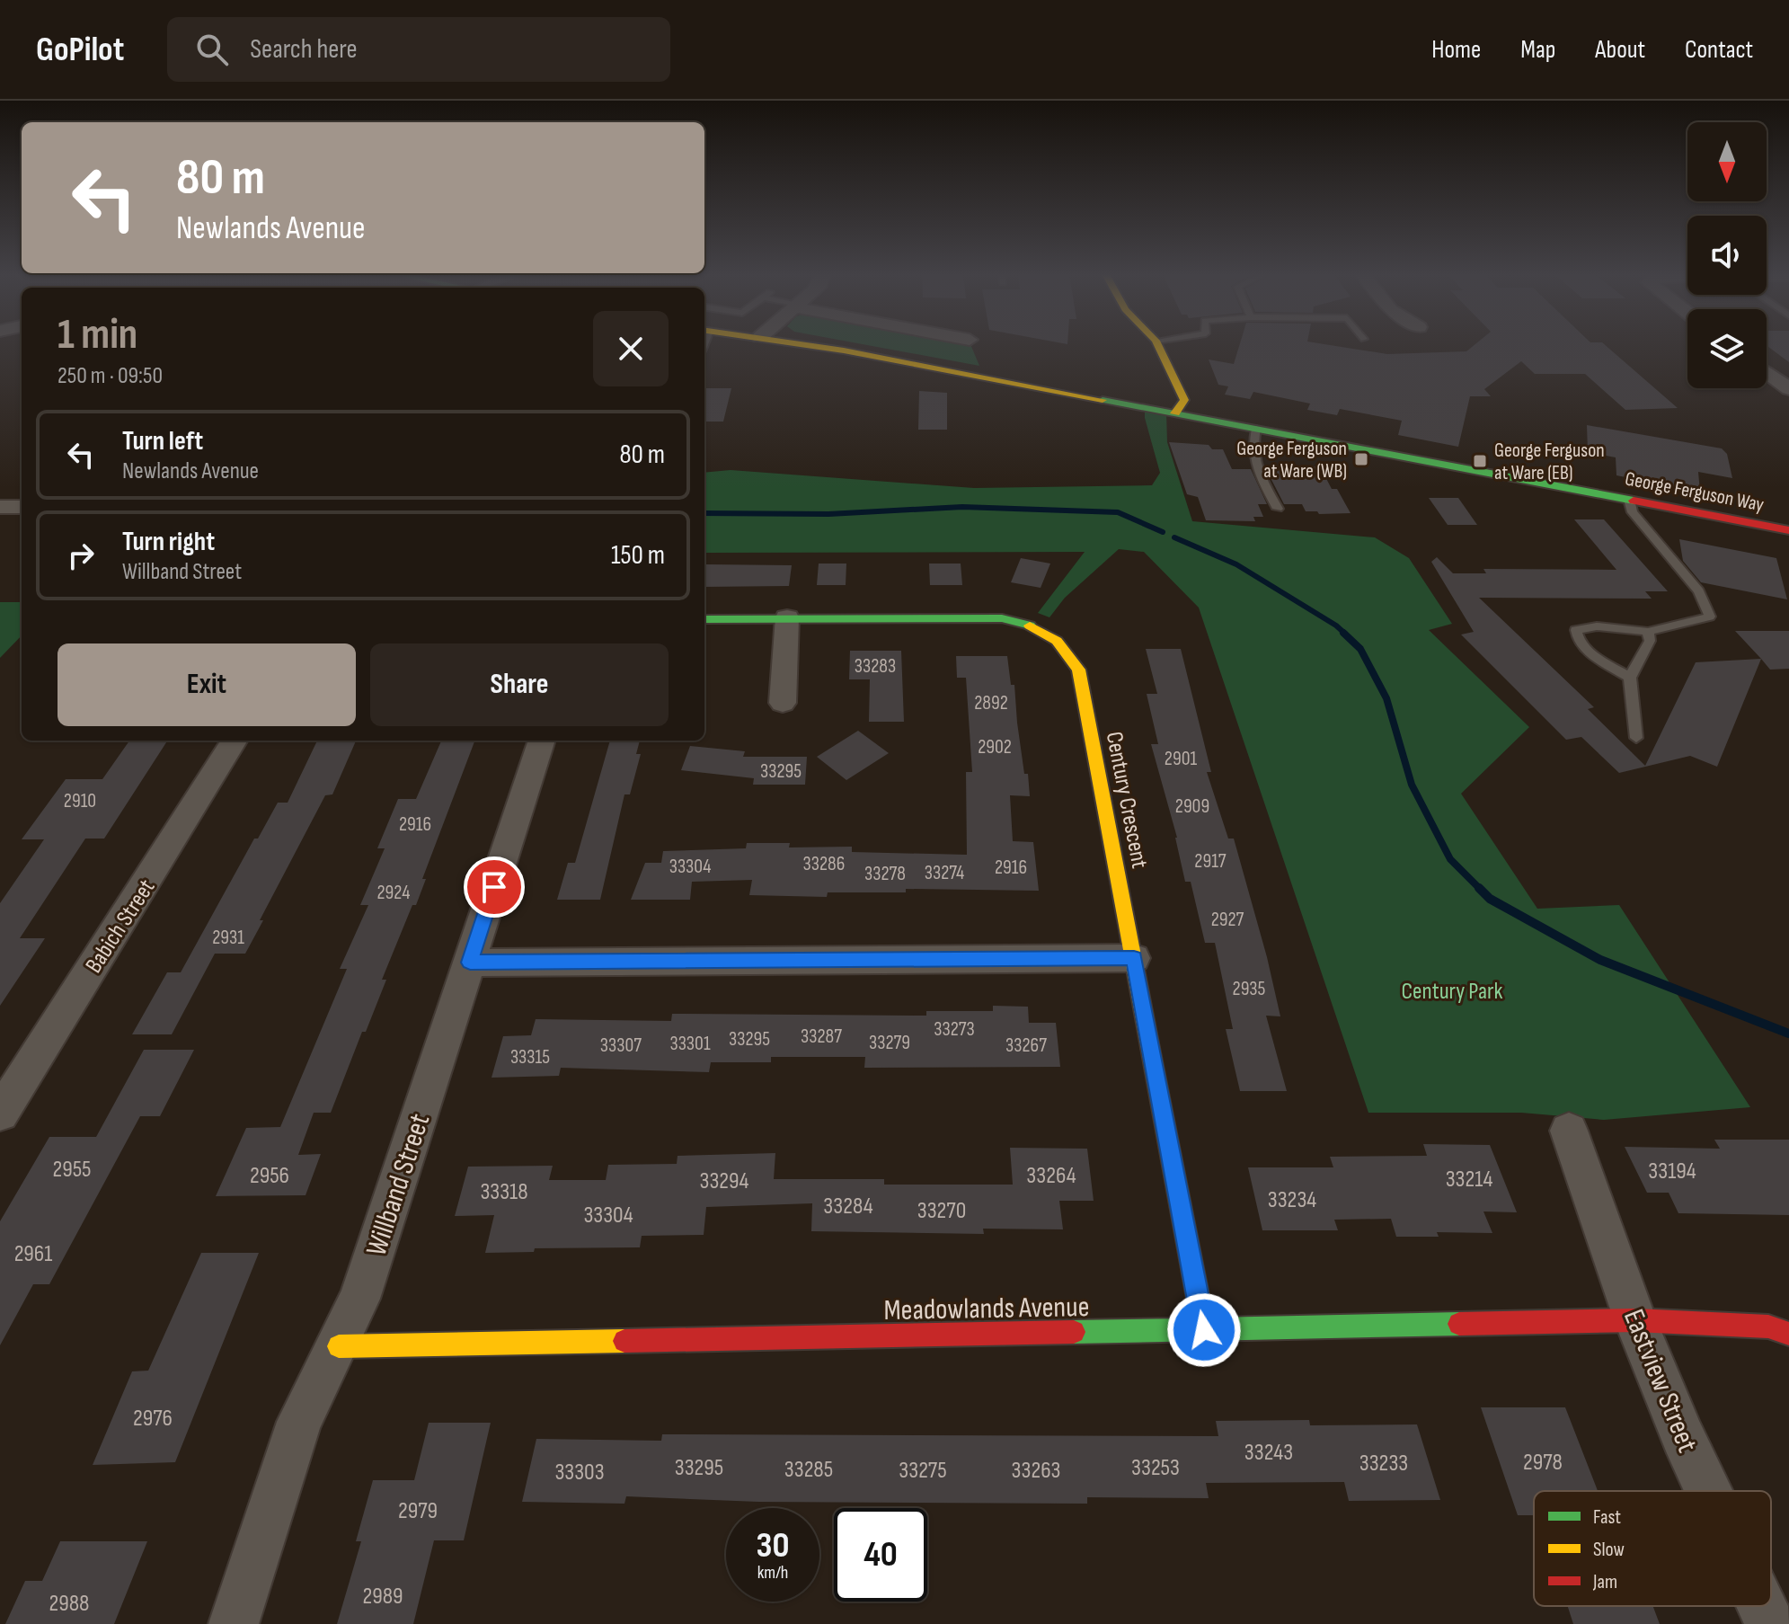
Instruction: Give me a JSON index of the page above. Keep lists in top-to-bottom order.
{
  "streets": {
    "street": [
      "George Ferguson Way",
      "Century Crescent",
      "Babich Street",
      "Willband Street",
      "Meadowlands Avenue",
      "Eastview Street"
    ]
  },
  "crossings": [
    ["Century Crescent", "Meadowlands Avenue"],
    ["Willband Street", "Meadowlands Avenue"],
    ["Meadowlands Avenue", "Eastview Street"]
  ],
  "parks": ["Century Park"],
  "places": {
    "transit": ["George Ferguson at Ware (WB)", "George Ferguson at Ware (EB)"]
  },
  "house_numbers": [
    "33283",
    "2892",
    "2902",
    "2901",
    "33295",
    "2910",
    "2909",
    "2916",
    "2917",
    "33286",
    "33304",
    "2916",
    "33274",
    "33278",
    "2924",
    "2927",
    "2931",
    "2935",
    "33273",
    "33287",
    "33295",
    "33279",
    "33301",
    "33307",
    "33267",
    "33315",
    "2955",
    "33194",
    "2956",
    "33264",
    "33214",
    "33294",
    "33318",
    "33234",
    "33284",
    "33270",
    "33304",
    "2961",
    "2976",
    "33243",
    "2978",
    "33233",
    "33295",
    "33253",
    "33285",
    "33275",
    "33263",
    "33303",
    "2979",
    "2989",
    "2988"
  ],
  "legend": ["Fast", "Slow", "Jam"],
  "north": "bottom",
  "page": {
    "header": "GoPilot",
    "search": "Search here",
    "nav": [
      "Home",
      "Map",
      "About",
      "Contact"
    ],
    "turn": ["80 m", "Newlands Avenue"],
    "heading": ["1 min", "250 m · 09:50"],
    "list": [
      {
        "name": "Turn left",
        "note": "Newlands Avenue",
        "value": "80 m"
      },
      {
        "name": "Turn right",
        "note": "Willband Street",
        "value": "150 m"
      }
    ],
    "buttons": ["Exit", "Share"],
    "speed": "30 km/h",
    "limit": "40"
  }
}
